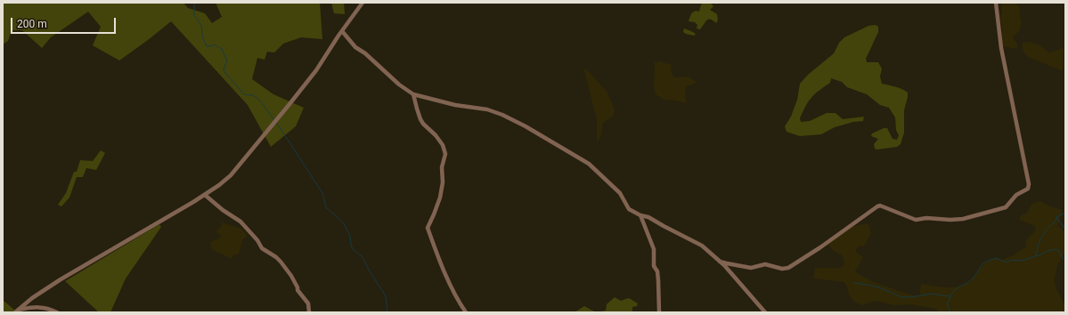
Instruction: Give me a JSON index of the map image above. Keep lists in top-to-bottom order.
{
  "scale_bar": "200 m"
}
